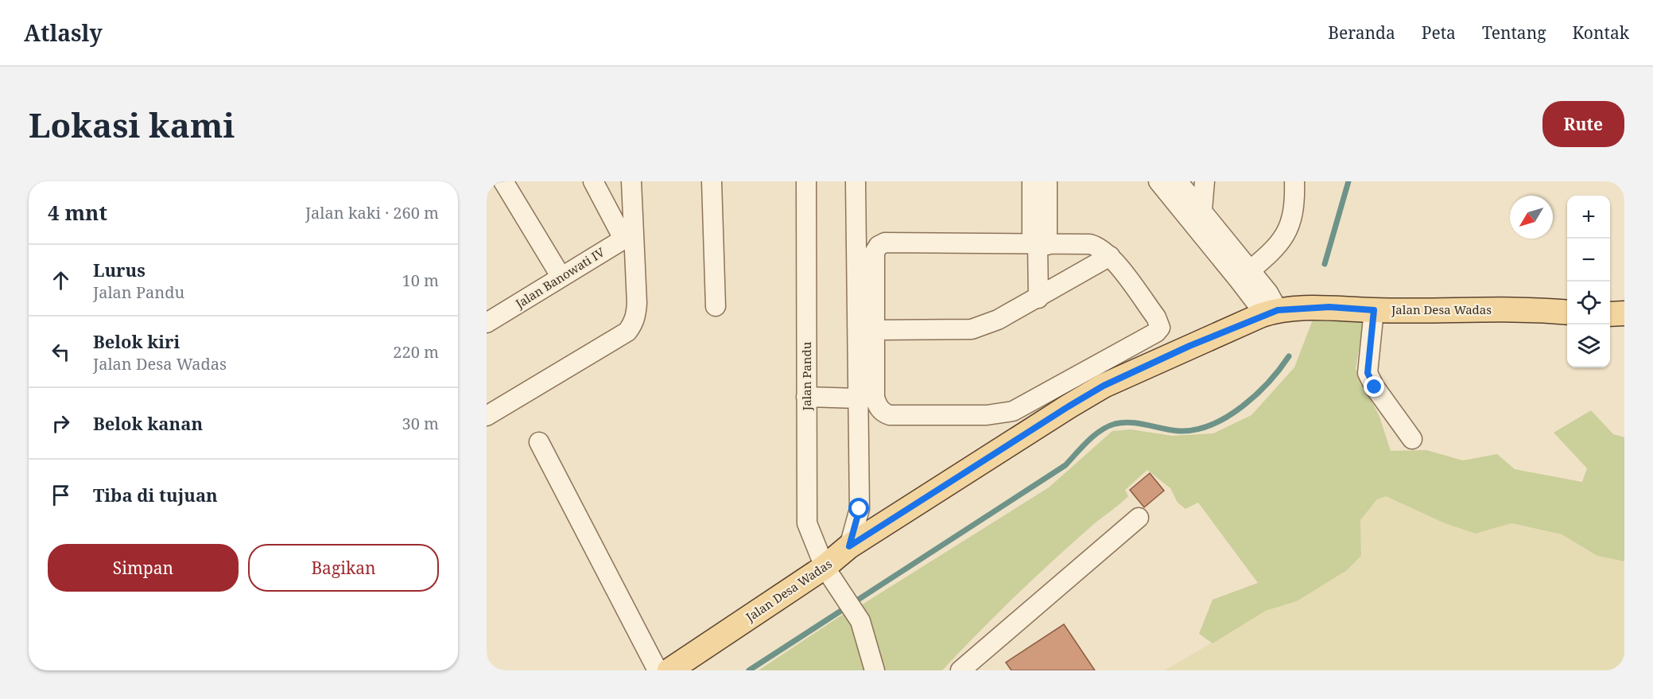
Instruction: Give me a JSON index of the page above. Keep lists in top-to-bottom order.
{
  "streets": {
    "main road": ["Jalan Desa Wadas"],
    "street": ["Jalan Banowati IV", "Jalan Pandu"]
  },
  "crossings": [
    ["Jalan Desa Wadas", "Jalan Pandu"]
  ],
  "north": "bottom left",
  "page": {
    "header": "Atlasly",
    "nav": [
      "Beranda",
      "Peta",
      "Tentang",
      "Kontak"
    ],
    "buttons": [
      "Rute",
      ["Simpan", "Bagikan"]
    ],
    "title": "Lokasi kami",
    "heading": ["4 mnt", "Jalan kaki · 260 m"],
    "map_buttons": ["+", "−"],
    "list": [
      ["Lurus", "Jalan Pandu", "10 m"],
      ["Belok kiri", "Jalan Desa Wadas", "220 m"],
      ["Belok kanan", "30 m"],
      "Tiba di tujuan"
    ]
  }
}
